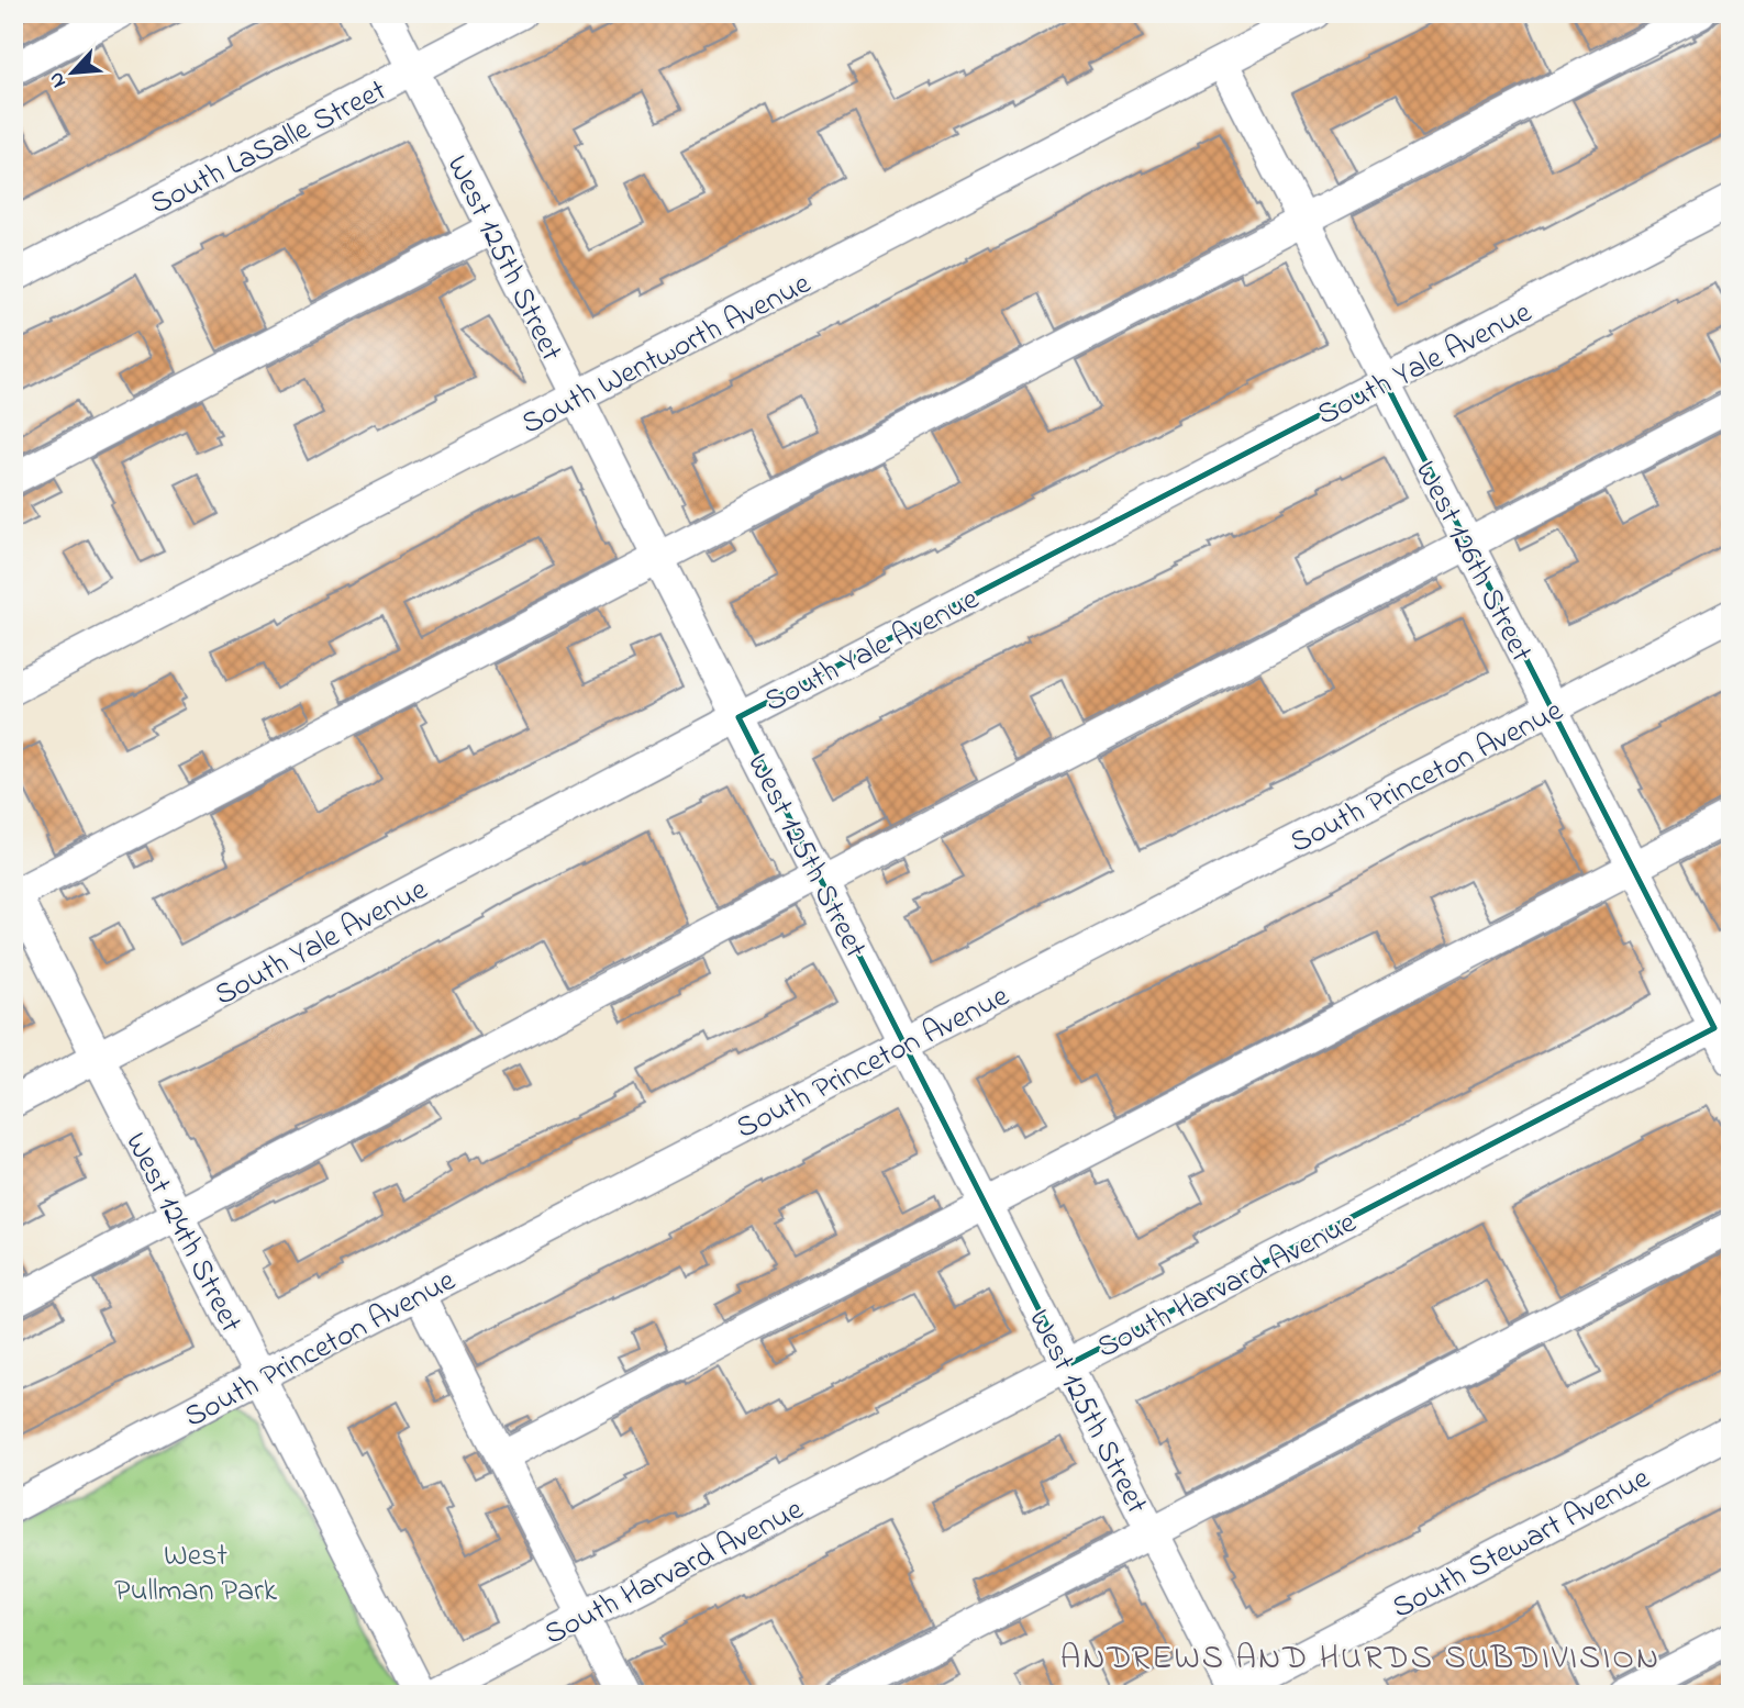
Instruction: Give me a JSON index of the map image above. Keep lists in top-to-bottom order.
{
  "streets": {
    "street": [
      "South LaSalle Street",
      "West 125th Street",
      "South Wentworth Avenue",
      "South Yale Avenue",
      "West 126th Street",
      "South Princeton Avenue",
      "West 124th Street",
      "South Harvard Avenue",
      "South Stewart Avenue"
    ]
  },
  "crossings": [
    ["South LaSalle Street", "West 125th Street"],
    ["West 125th Street", "South Wentworth Avenue"],
    ["West 125th Street", "South Yale Avenue"],
    ["West 125th Street", "South Princeton Avenue"],
    ["West 125th Street", "South Harvard Avenue"],
    ["West 125th Street", "South Stewart Avenue"],
    ["South Wentworth Avenue", "West 126th Street"],
    ["South Yale Avenue", "West 126th Street"],
    ["South Yale Avenue", "West 124th Street"],
    ["West 126th Street", "South Princeton Avenue"],
    ["West 126th Street", "South Harvard Avenue"],
    ["South Princeton Avenue", "West 124th Street"]
  ],
  "districts": ["ANDREWS AND HURDS SUBDIVISION"],
  "parks": ["West Pullman Park"],
  "north": "bottom left"
}
